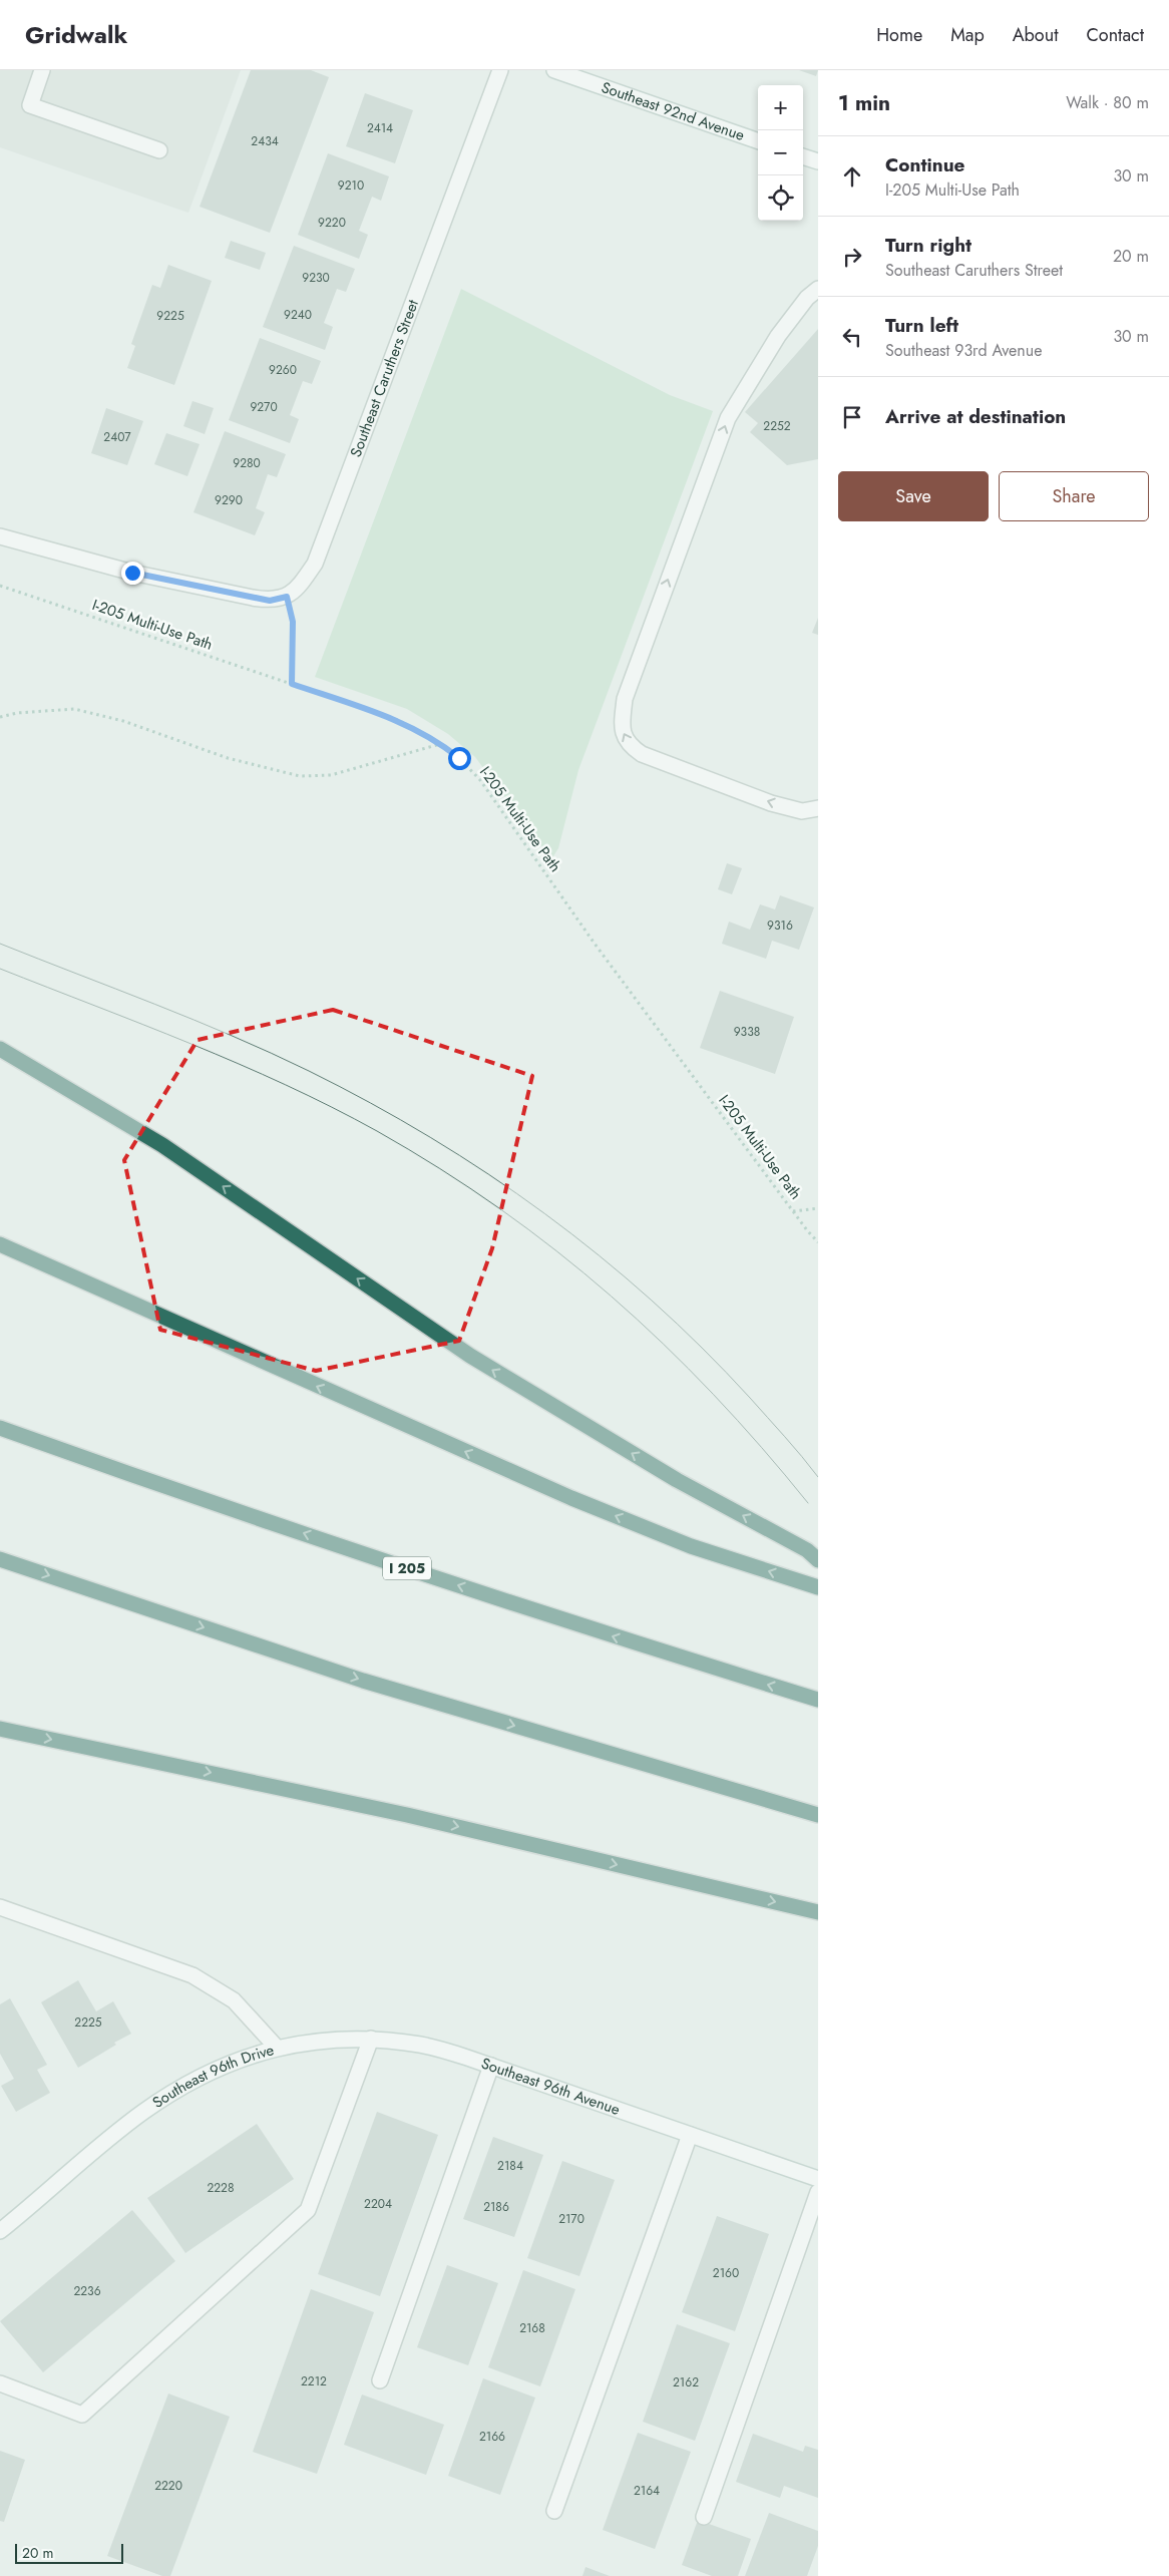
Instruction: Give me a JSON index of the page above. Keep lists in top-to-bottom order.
{
  "streets": {
    "highway": ["I 205"],
    "street": [
      "Southeast 92nd Avenue",
      "Southeast Caruthers Street",
      "Southeast 96th Drive",
      "Southeast 96th Avenue"
    ],
    "path": ["I-205 Multi-Use Path"]
  },
  "crossings": [
    ["Southeast 96th Drive", "Southeast 96th Avenue"]
  ],
  "house_numbers": [
    "2414",
    "2434",
    "9210",
    "9220",
    "9230",
    "9240",
    "9225",
    "9260",
    "9270",
    "2252",
    "2407",
    "9280",
    "9290",
    "9316",
    "9338",
    "2225",
    "2184",
    "2228",
    "2204",
    "2186",
    "2170",
    "2160",
    "2236",
    "2168",
    "2212",
    "2162",
    "2166",
    "2220",
    "2164"
  ],
  "scale_bar": "20 m",
  "page": {
    "header": "Gridwalk",
    "nav": [
      "Home",
      "Map",
      "About",
      "Contact"
    ],
    "heading": ["1 min", "Walk · 80 m"],
    "map_buttons": ["+", "−"],
    "list": [
      ["Continue", "I-205 Multi-Use Path", "30 m"],
      ["Turn right", "Southeast Caruthers Street", "20 m"],
      ["Turn left", "Southeast 93rd Avenue", "30 m"],
      "Arrive at destination"
    ],
    "buttons": ["Save", "Share"],
    "scale": "20 m"
  }
}
